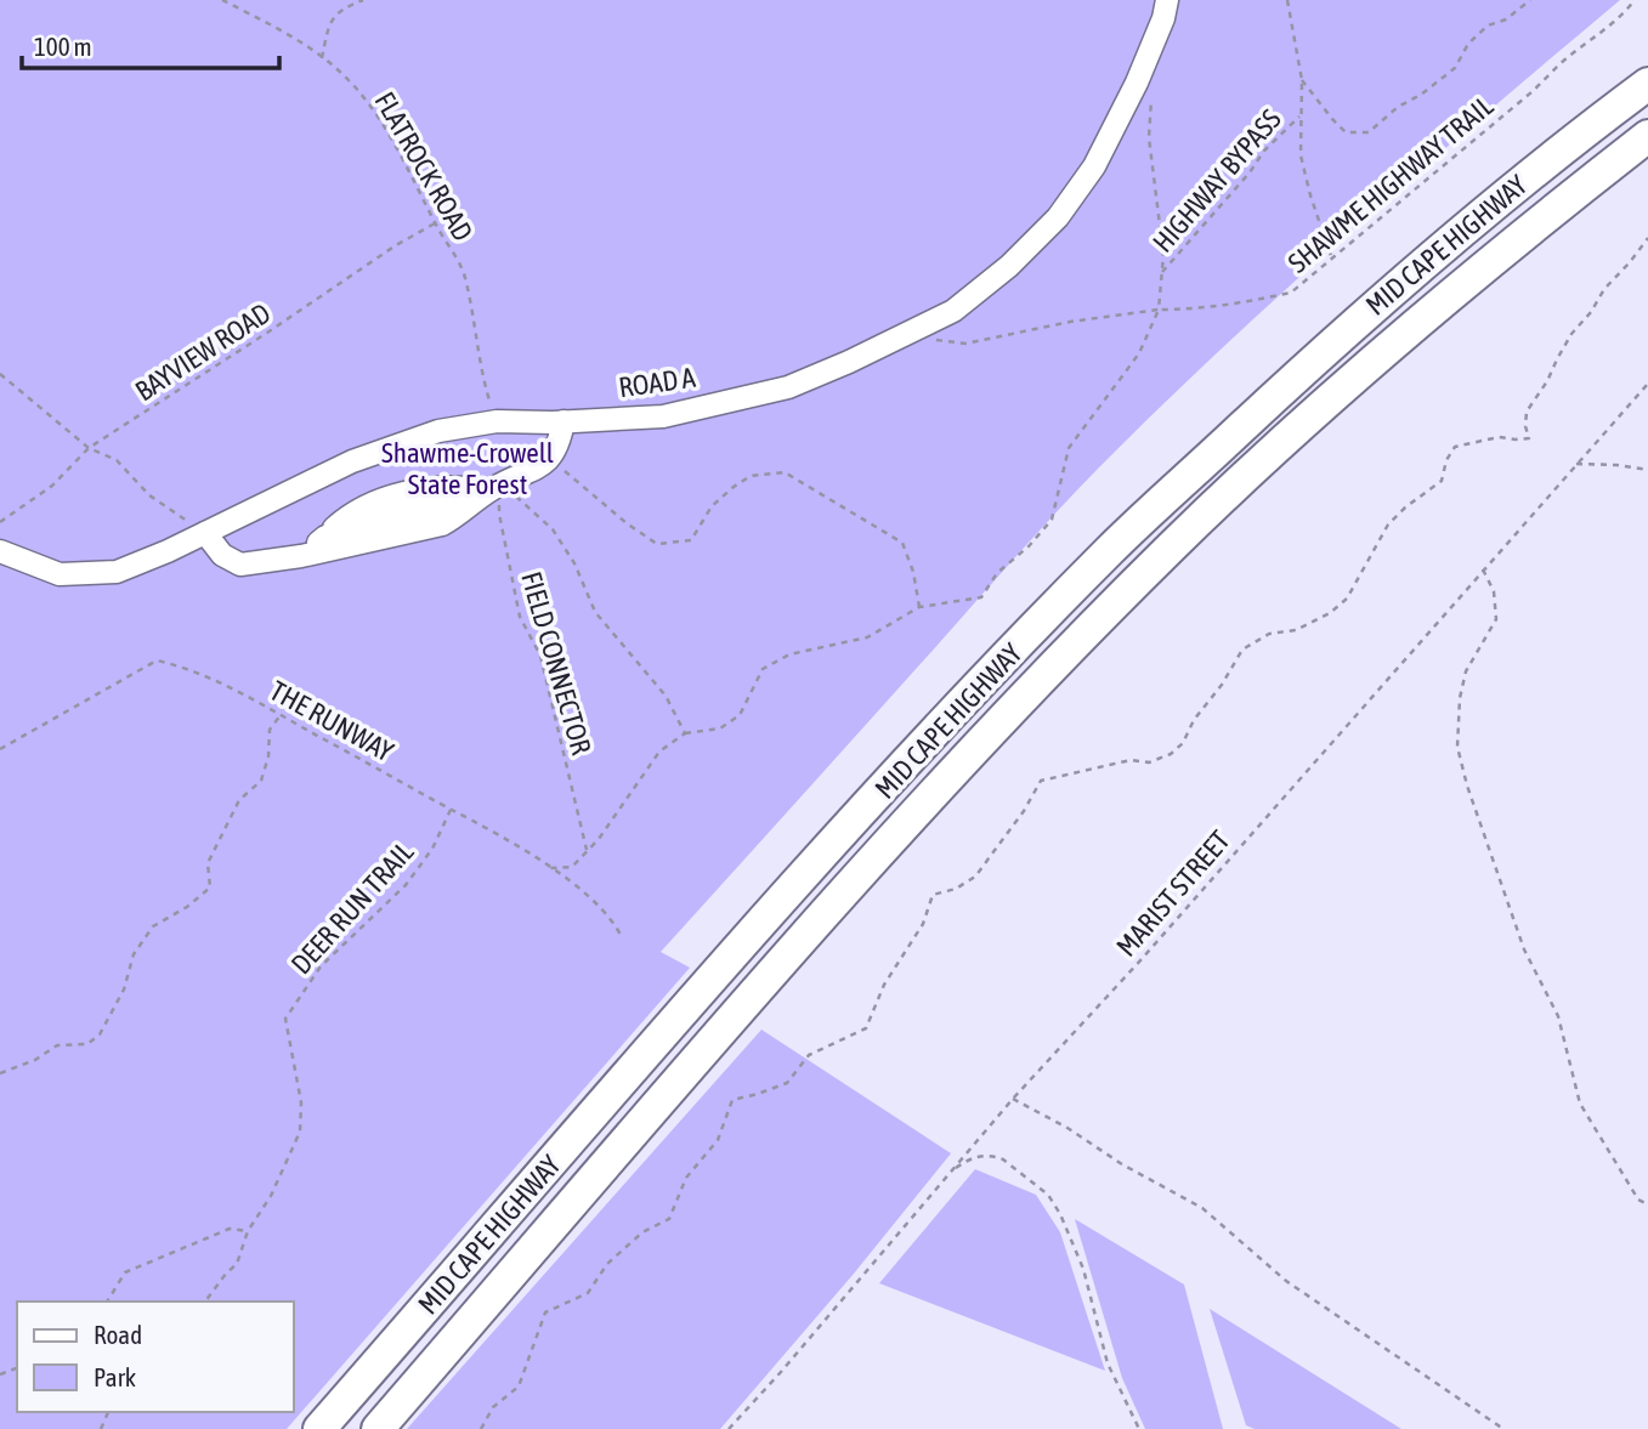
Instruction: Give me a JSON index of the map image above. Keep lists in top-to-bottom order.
{
  "streets": {
    "highway": ["MID CAPE HIGHWAY"],
    "lane": ["ROAD A"],
    "path": [
      "FLATROCK ROAD",
      "HIGHWAY BYPASS",
      "SHAWME HIGHWAY TRAIL",
      "BAYVIEW ROAD",
      "FIELD CONNECTOR",
      "THE RUNWAY",
      "MARIST STREET",
      "DEER RUN TRAIL"
    ]
  },
  "crossings": [
    ["FLATROCK ROAD", "BAYVIEW ROAD"],
    ["FLATROCK ROAD", "ROAD A"],
    ["SHAWME HIGHWAY TRAIL", "ROAD A"],
    ["THE RUNWAY", "DEER RUN TRAIL"]
  ],
  "parks": ["Shawme-Crowell State Forest"],
  "legend": ["Road", "Park"],
  "scale_bar": "100 m"
}
